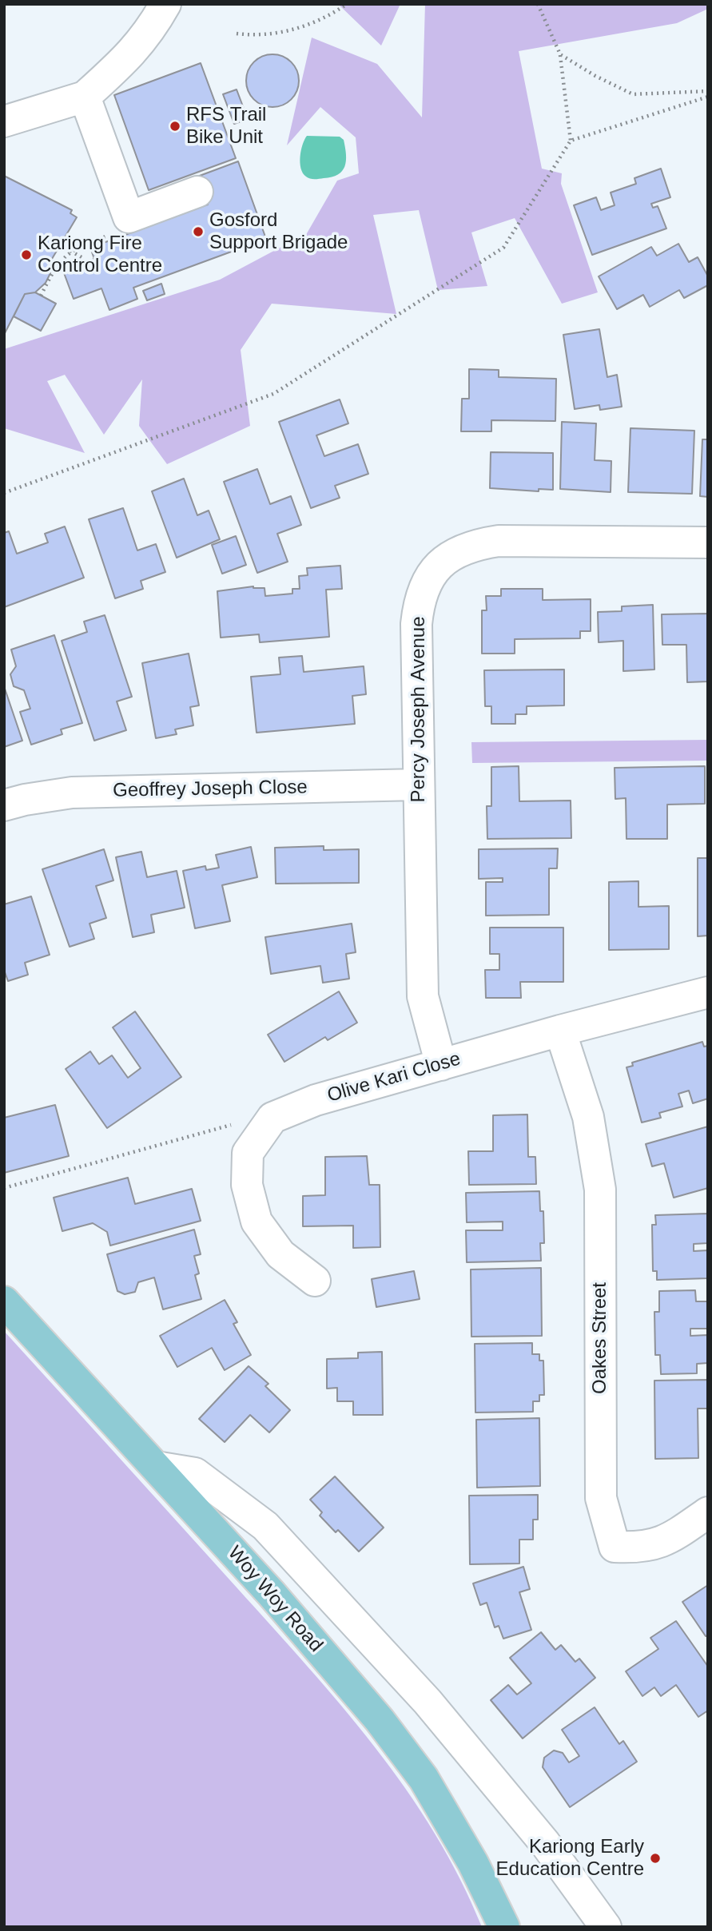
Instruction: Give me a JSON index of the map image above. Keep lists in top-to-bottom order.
{
  "streets": {
    "main road": ["Woy Woy Road"],
    "street": [
      "Percy Joseph Avenue",
      "Geoffrey Joseph Close",
      "Olive Kari Close",
      "Oakes Street"
    ]
  },
  "crossings": [
    ["Percy Joseph Avenue", "Geoffrey Joseph Close"],
    ["Percy Joseph Avenue", "Olive Kari Close"],
    ["Olive Kari Close", "Oakes Street"]
  ],
  "places": [
    "RFS Trail Bike Unit",
    "Gosford Support Brigade",
    "Kariong Fire Control Centre",
    "Kariong Early Education Centre"
  ]
}
